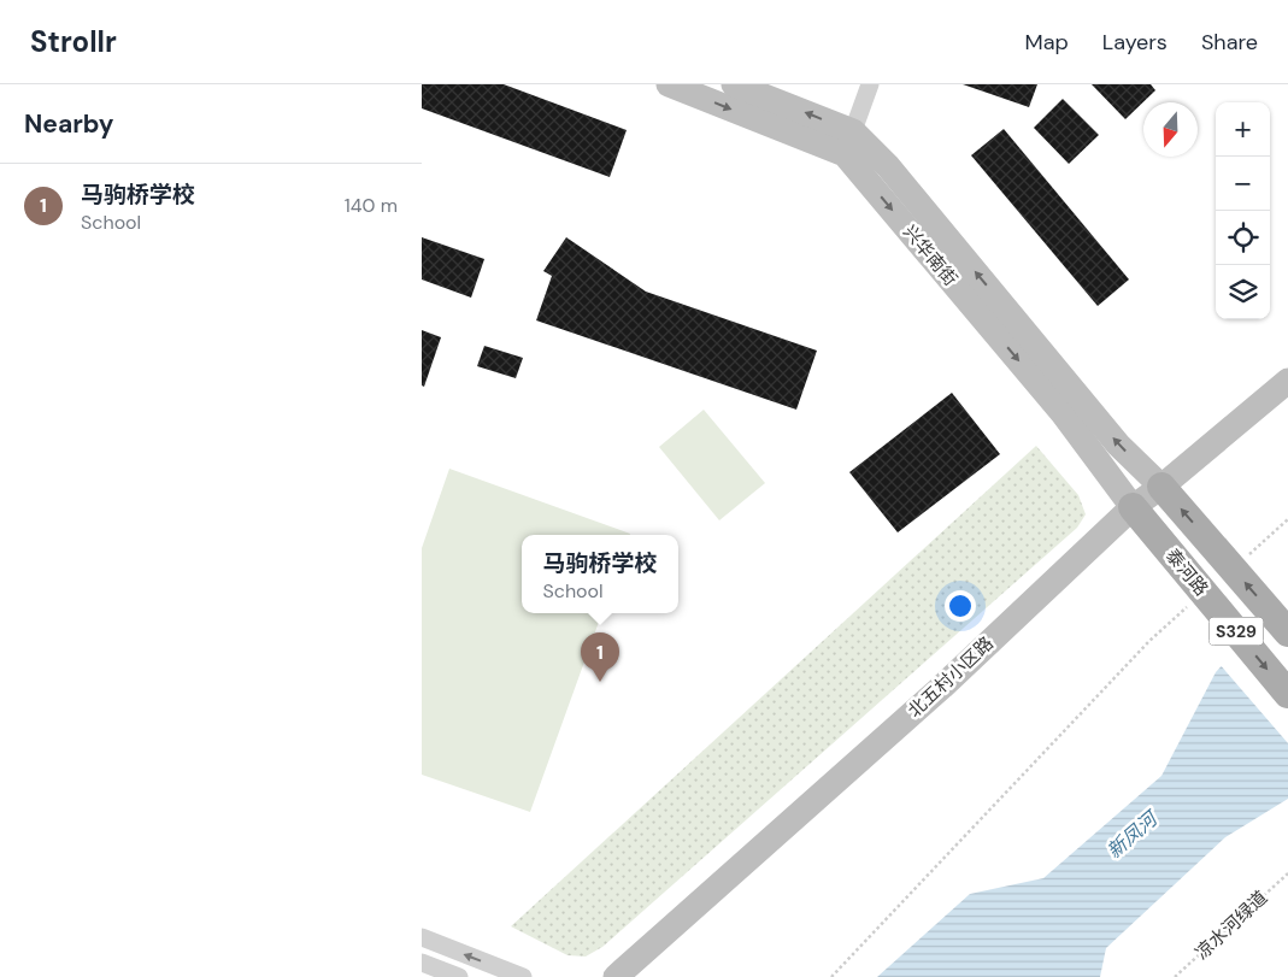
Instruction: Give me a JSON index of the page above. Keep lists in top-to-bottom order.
{
  "streets": {
    "main road": [
      "兴华南街",
      "泰河路",
      "S329",
      "北五村小区路"
    ],
    "path": ["凉水河绿道"]
  },
  "crossings": [
    ["兴华南街", "泰河路"],
    ["兴华南街", "北五村小区路"],
    ["泰河路", "北五村小区路"]
  ],
  "water": ["新凤河"],
  "north": "bottom",
  "page": {
    "header": "Strollr",
    "nav": ["Map", "Layers", "Share"],
    "heading": "Nearby",
    "map_buttons": ["+", "−"],
    "list": [
      {
        "mark": "1",
        "name": "马驹桥学校",
        "note": "School",
        "value": "140 m"
      }
    ],
    "popup": ["马驹桥学校", "School"],
    "pins": "1"
  }
}
